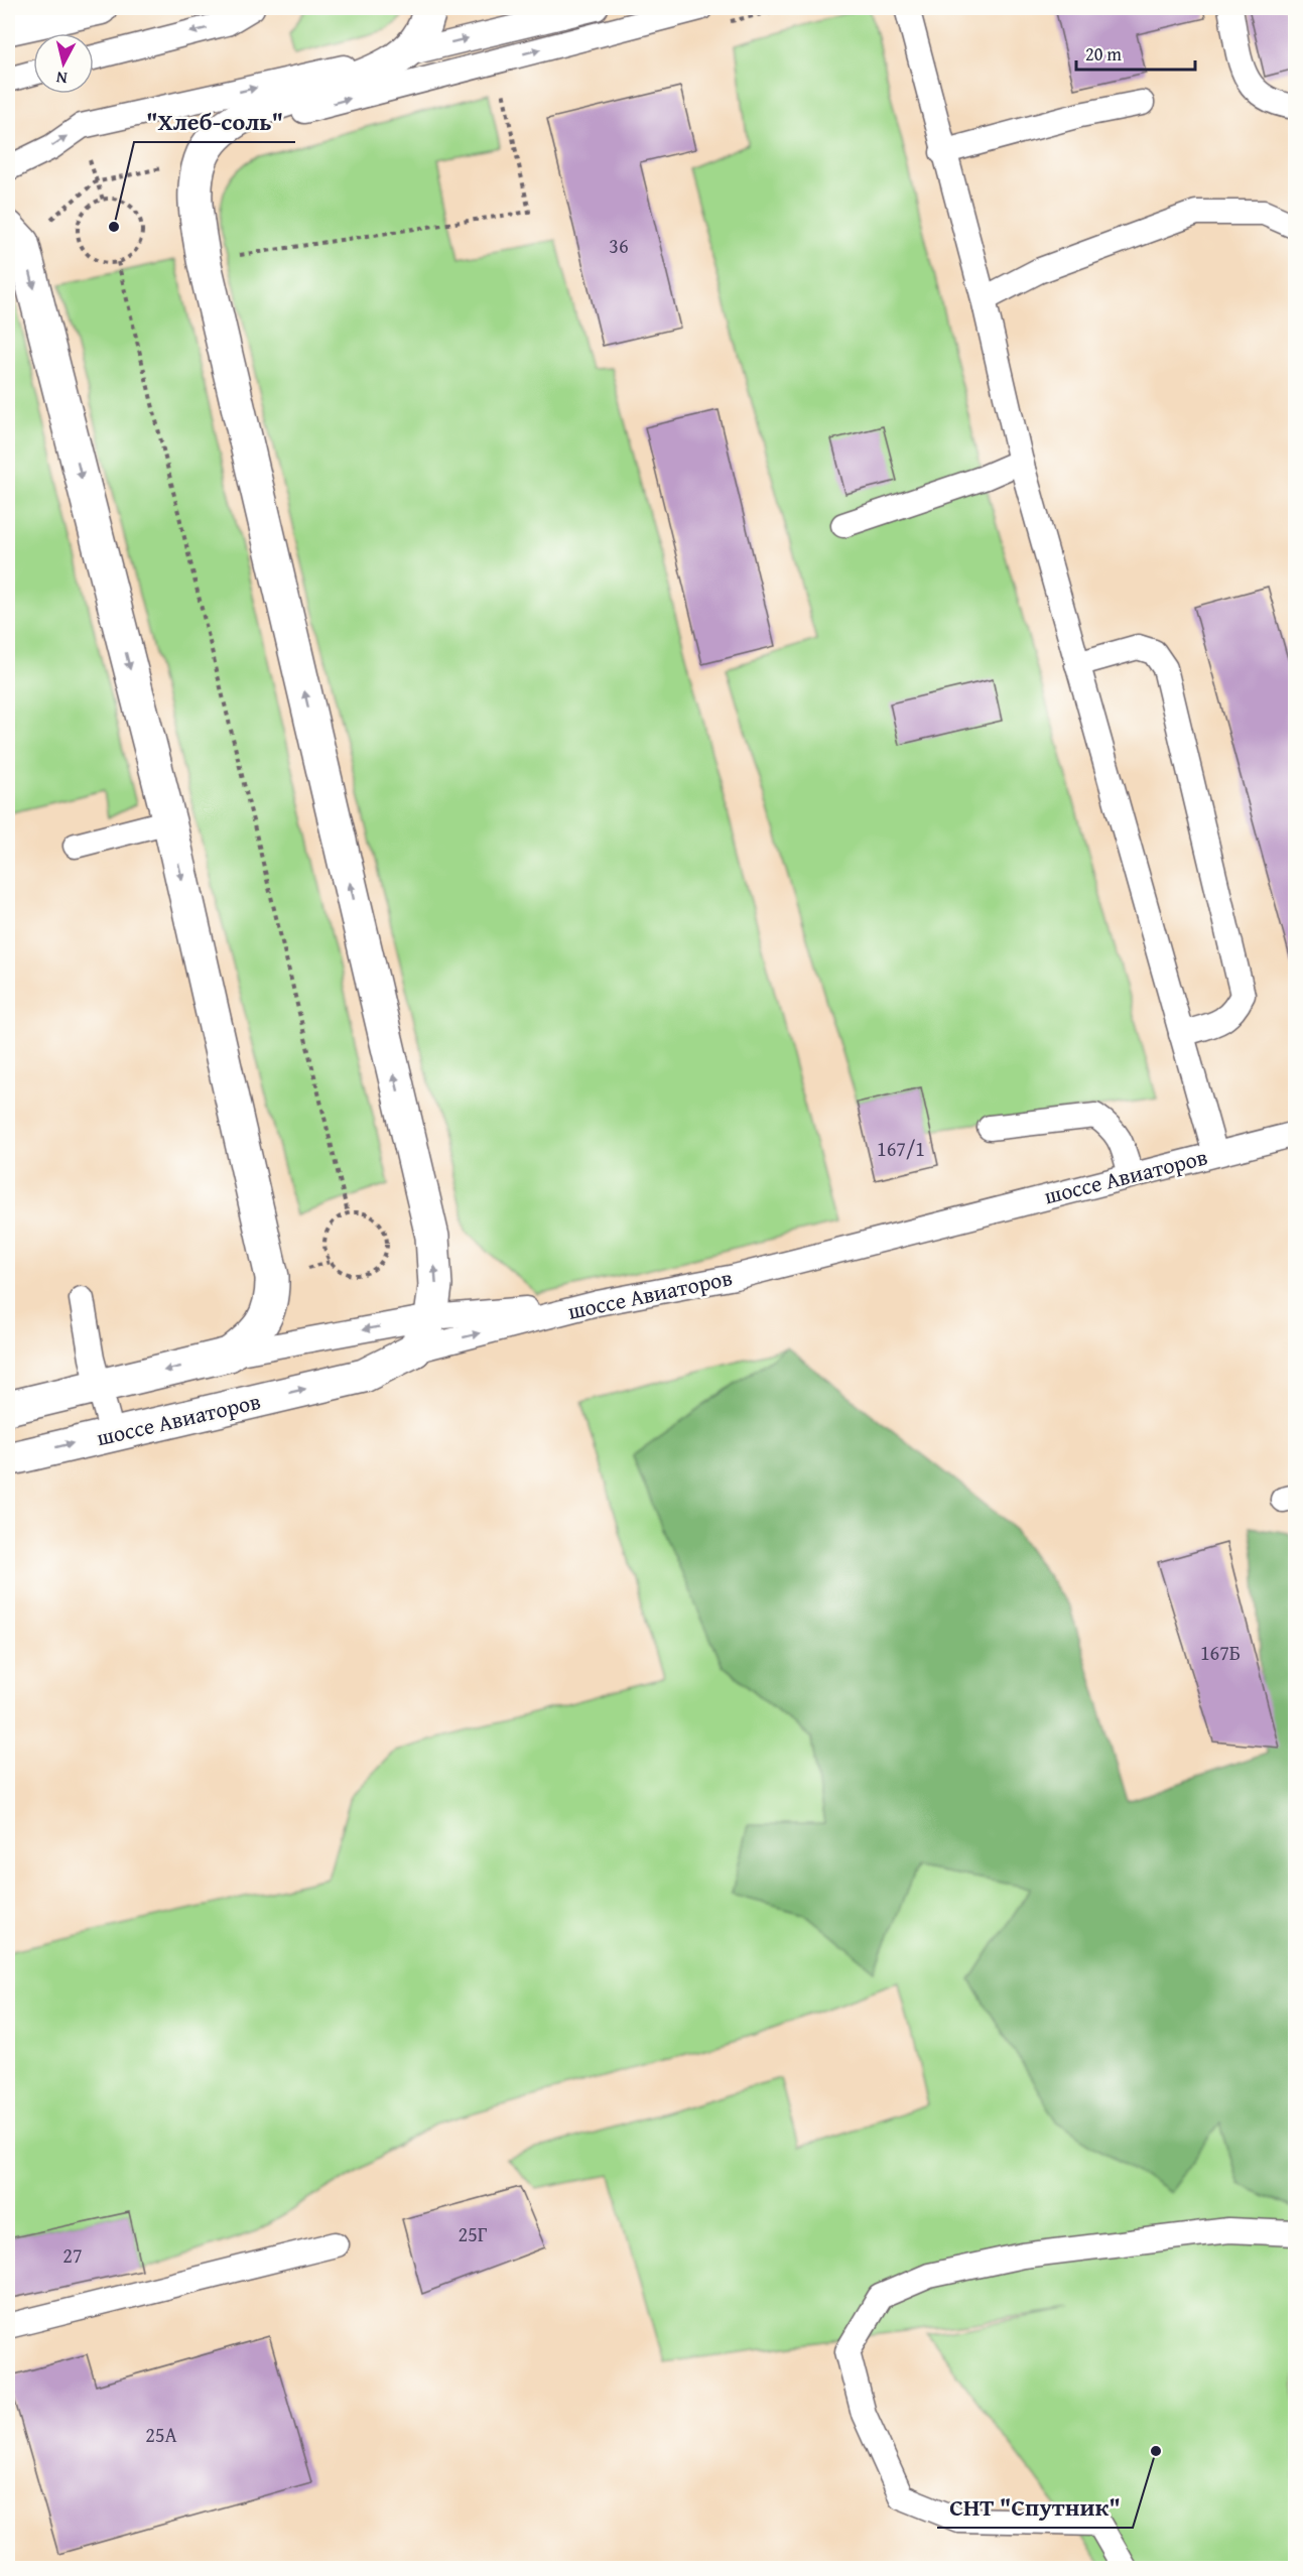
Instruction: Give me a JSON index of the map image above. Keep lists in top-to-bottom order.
{
  "streets": {
    "street": ["шоссе Авиаторов"]
  },
  "places": ["\"Хлеб-соль\"", "СНТ \"Спутник\""],
  "house_numbers": [
    "36",
    "167/1",
    "167Б",
    "25Г",
    "27",
    "25А"
  ],
  "scale_bar": "20 m",
  "north": "bottom"
}
